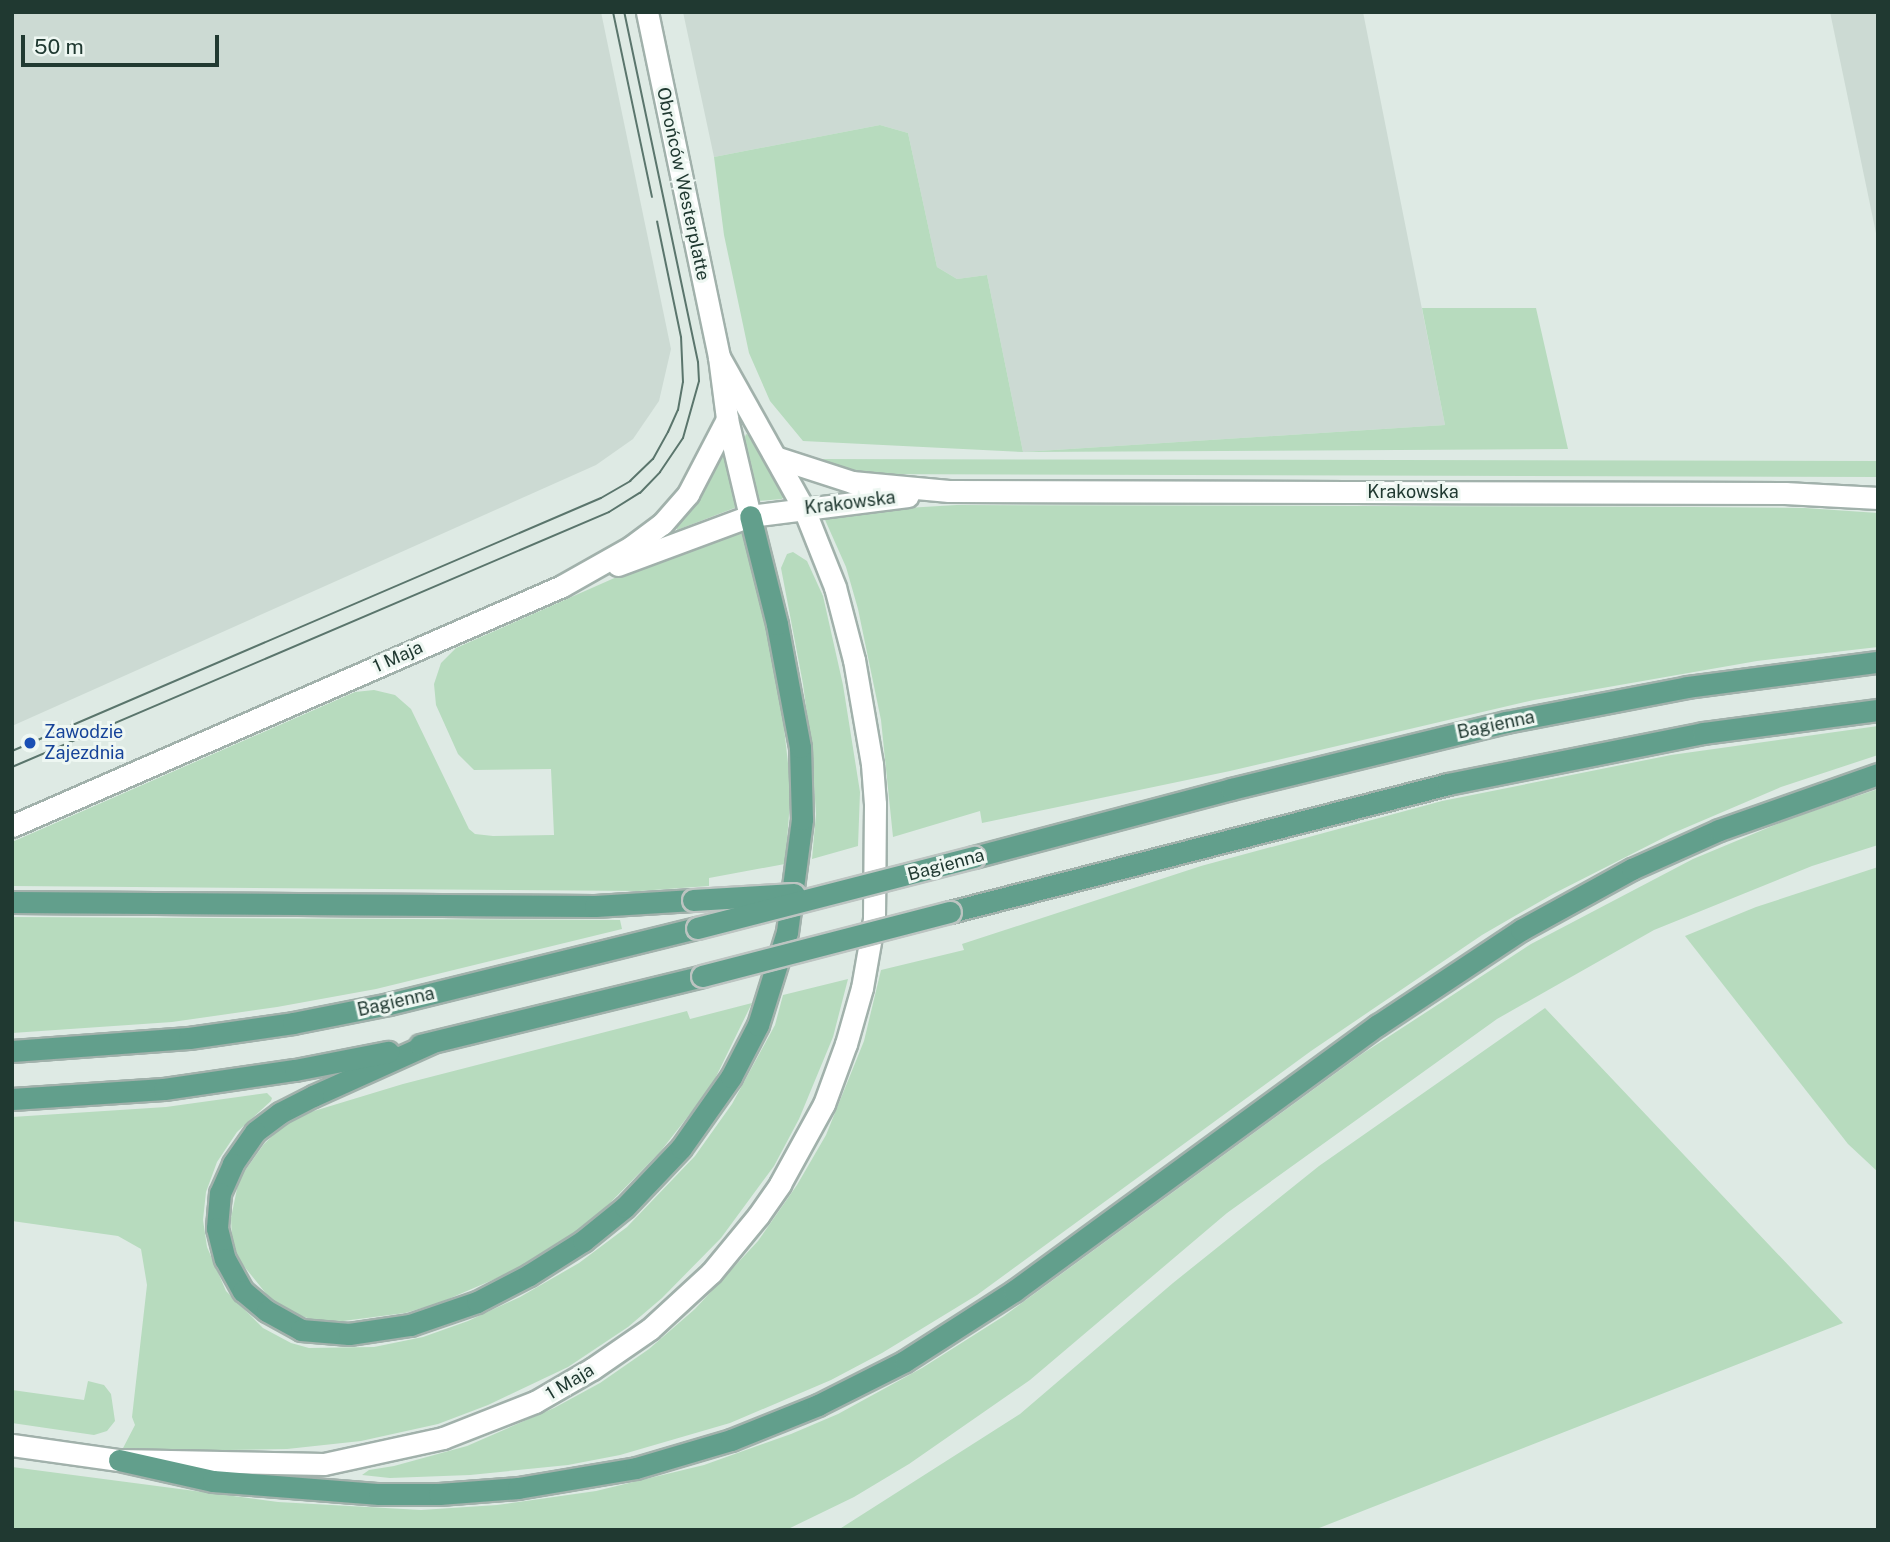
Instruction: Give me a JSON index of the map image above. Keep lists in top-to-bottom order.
{
  "streets": {
    "main road": ["Bagienna"],
    "street": ["Obrońców Westerplatte", "Krakowska", "1 Maja"]
  },
  "crossings": [
    ["Obrońców Westerplatte", "Krakowska"],
    ["Obrońców Westerplatte", "1 Maja"],
    ["Krakowska", "1 Maja"]
  ],
  "places": ["Zawodzie Zajezdnia"],
  "scale_bar": "50 m"
}
